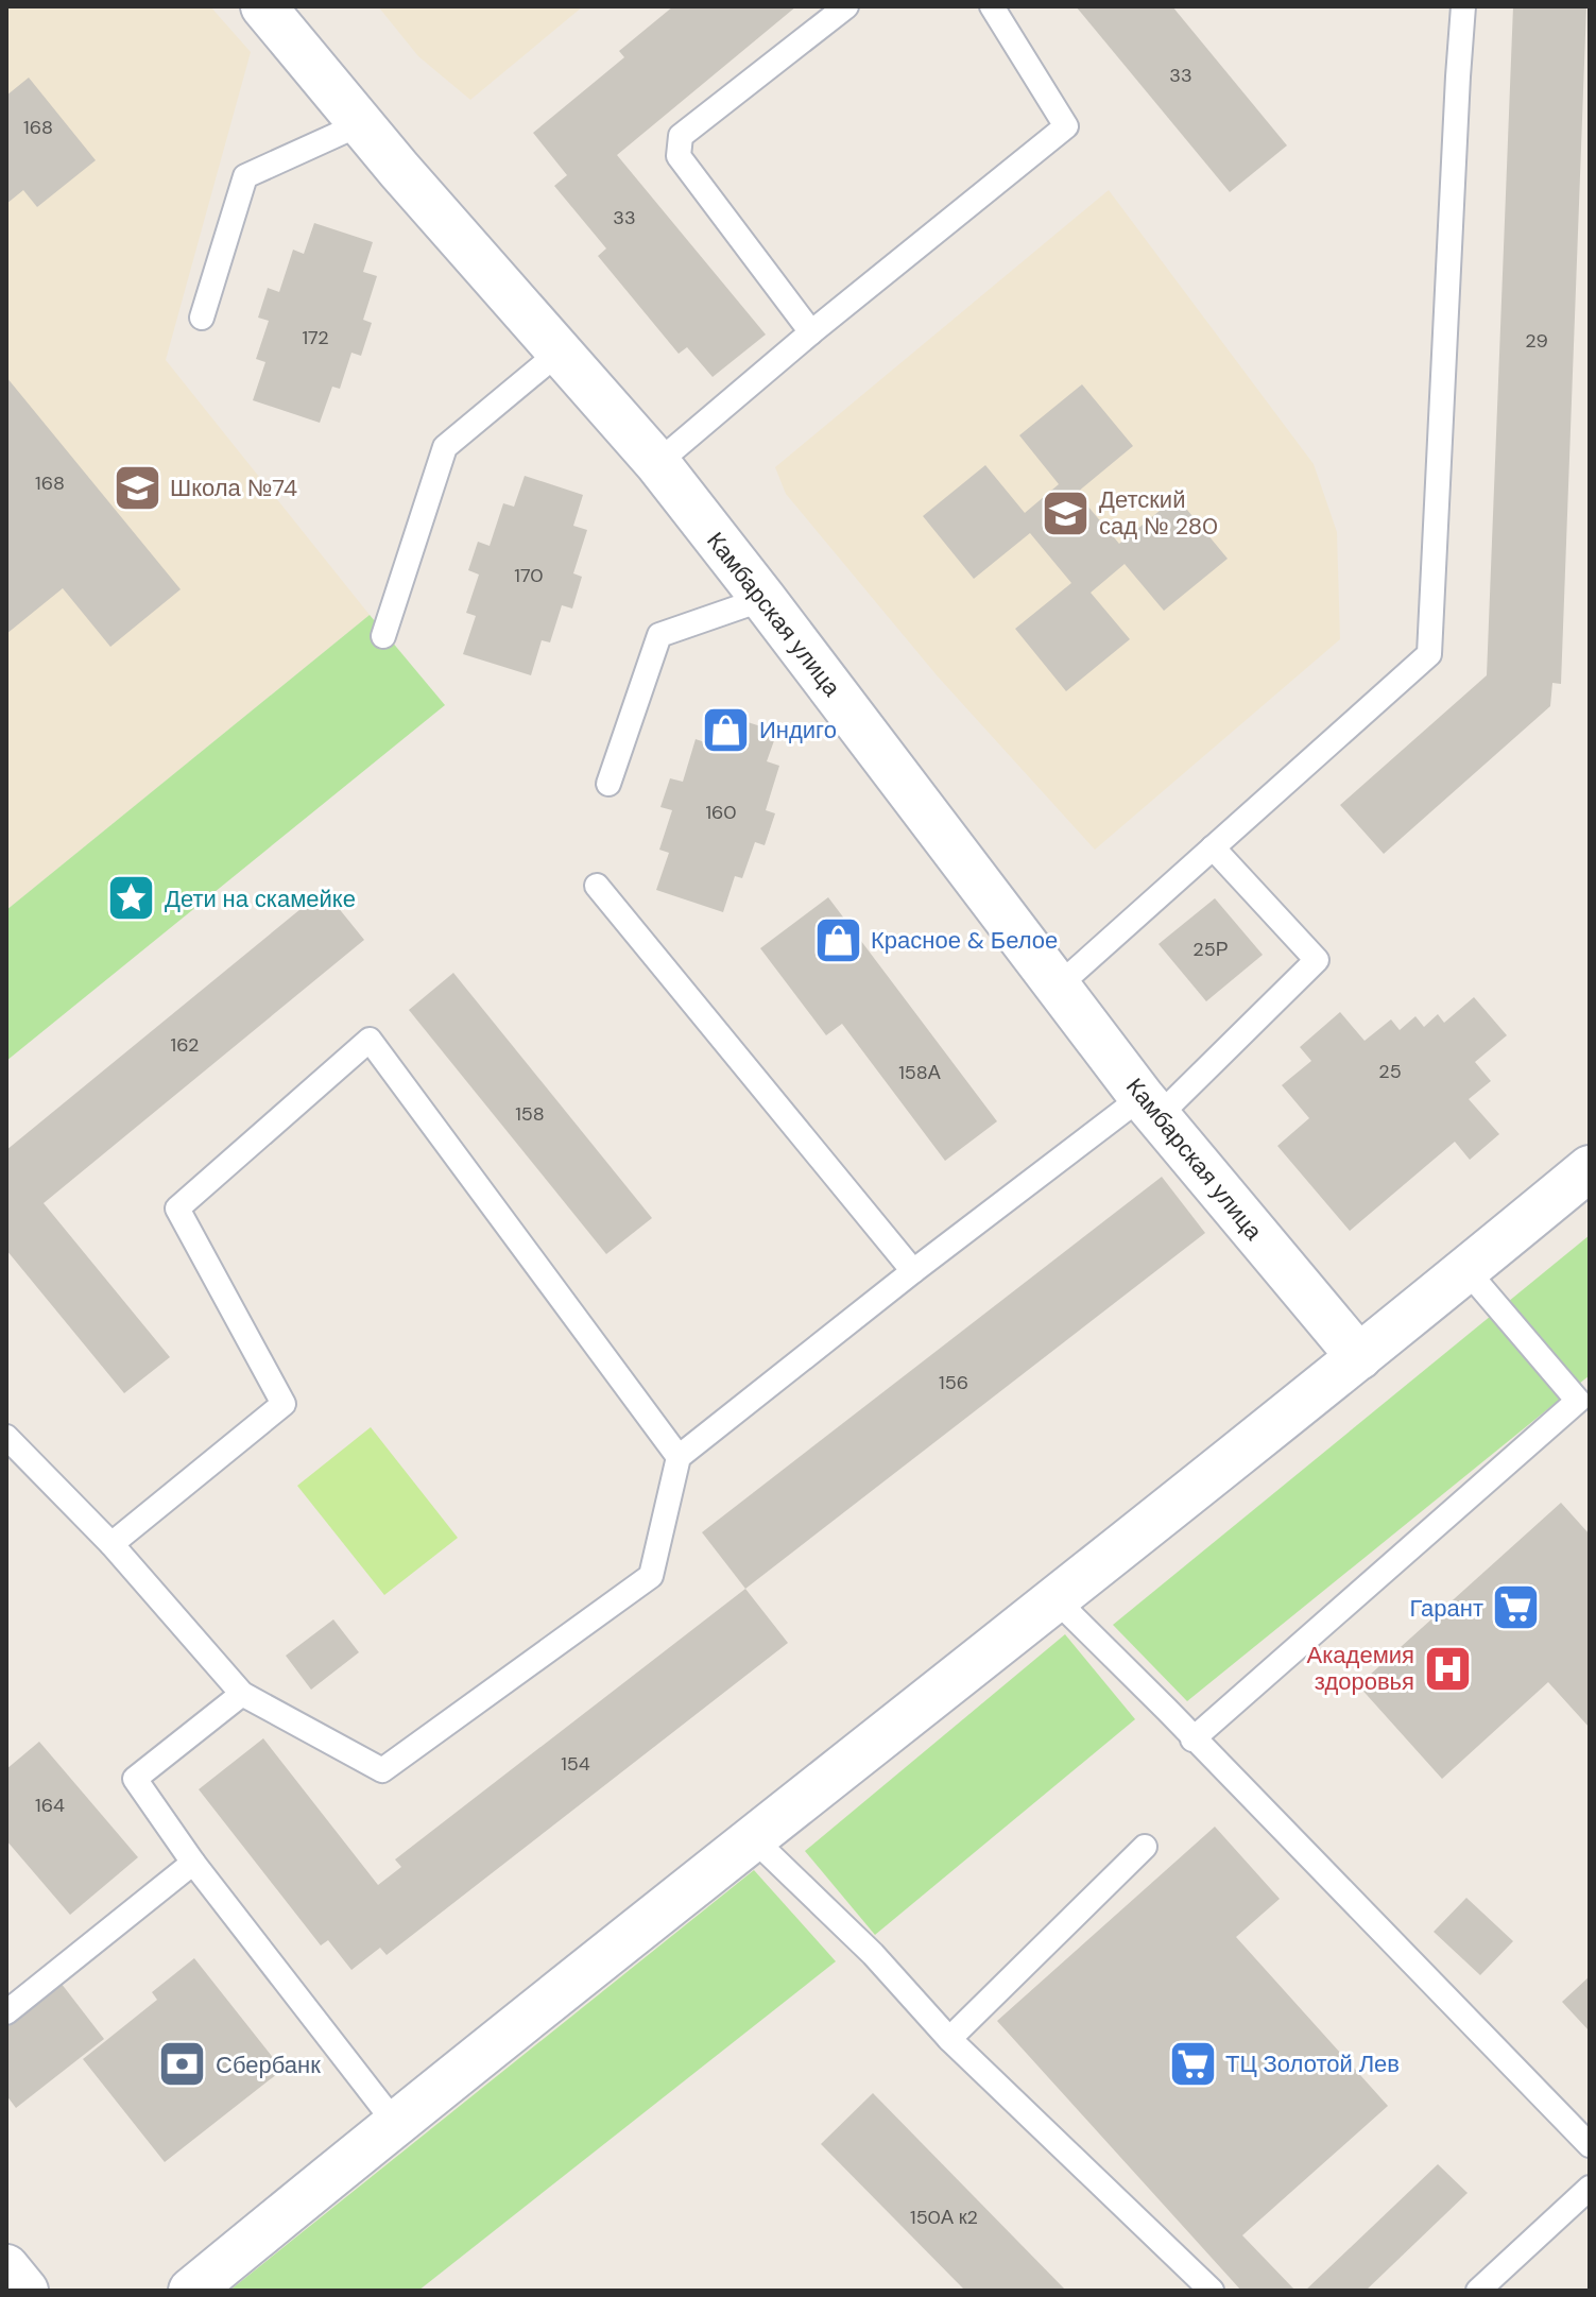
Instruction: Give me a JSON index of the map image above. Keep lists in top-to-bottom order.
{
  "streets": {
    "street": ["Камбарская улица"]
  },
  "places": {
    "school or university": ["Школа №74", "Детский сад № 280"],
    "shop": ["Индиго", "Красное & Белое"],
    "place": ["Дети на скамейке"],
    "supermarket": ["Гарант", "ТЦ Золотой Лев"],
    "hospital": ["Академия здоровья"],
    "bank": ["Сбербанк"]
  },
  "house_numbers": [
    "33",
    "168",
    "33",
    "172",
    "29",
    "168",
    "170",
    "160",
    "25Р",
    "162",
    "25",
    "158А",
    "158",
    "156",
    "154",
    "164",
    "150А к2"
  ]
}
